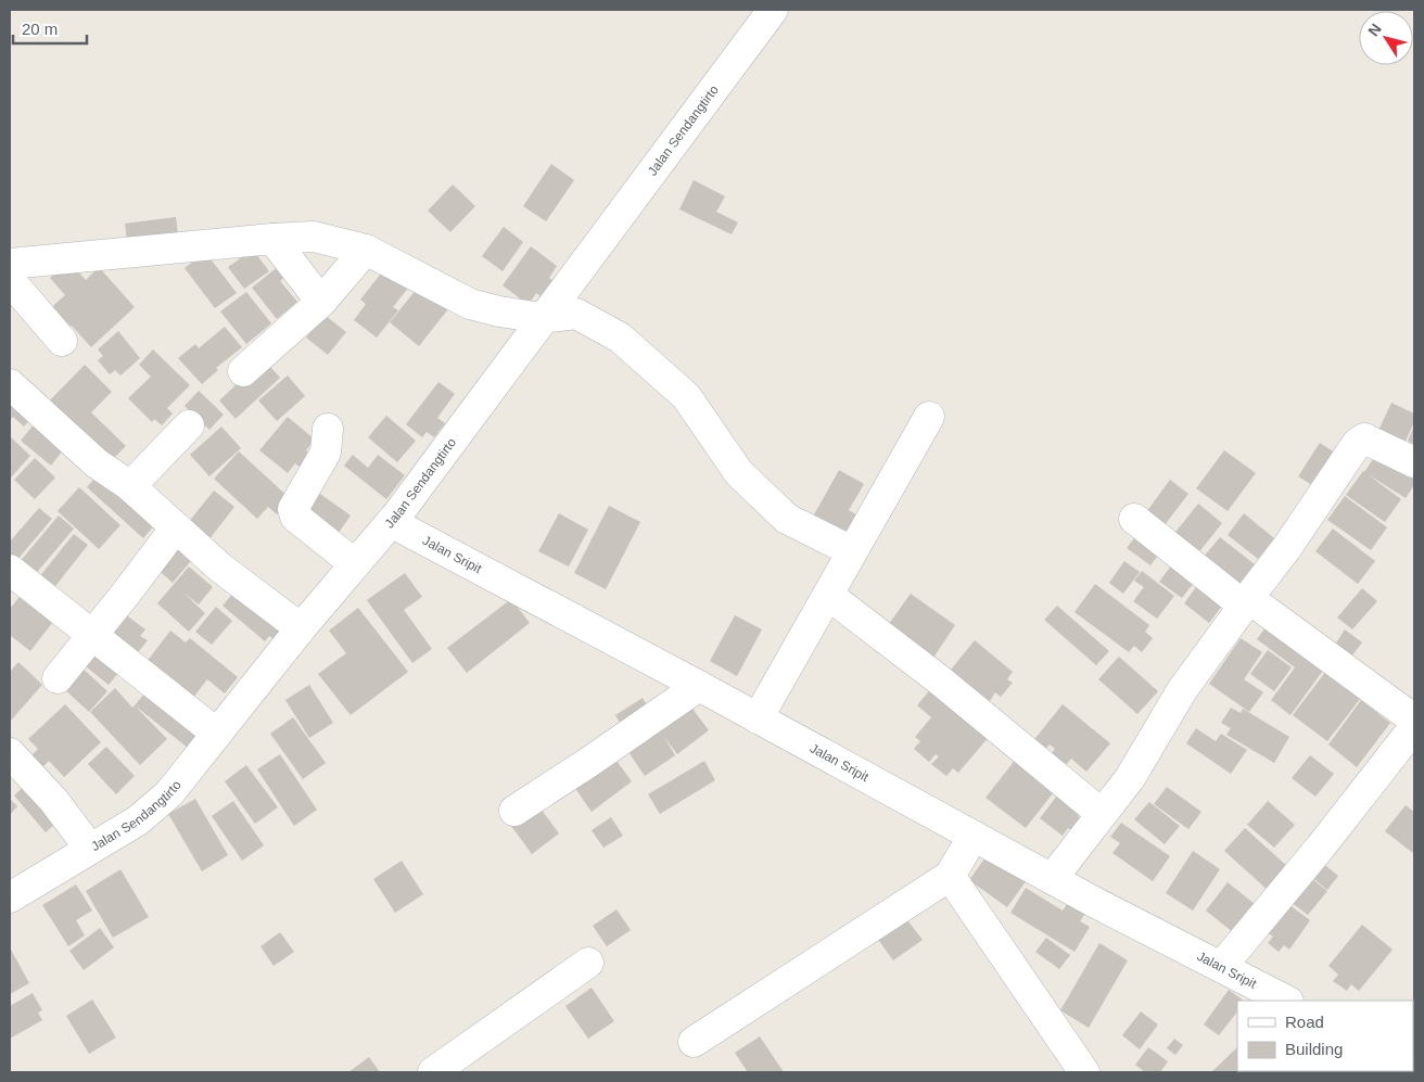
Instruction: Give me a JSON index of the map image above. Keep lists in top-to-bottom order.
{
  "streets": {
    "street": ["Jalan Sendangtirto", "Jalan Sripit"]
  },
  "crossings": [
    ["Jalan Sendangtirto", "Jalan Sripit"]
  ],
  "legend": ["Road", "Building"],
  "scale_bar": "20 m",
  "north": "top left"
}
